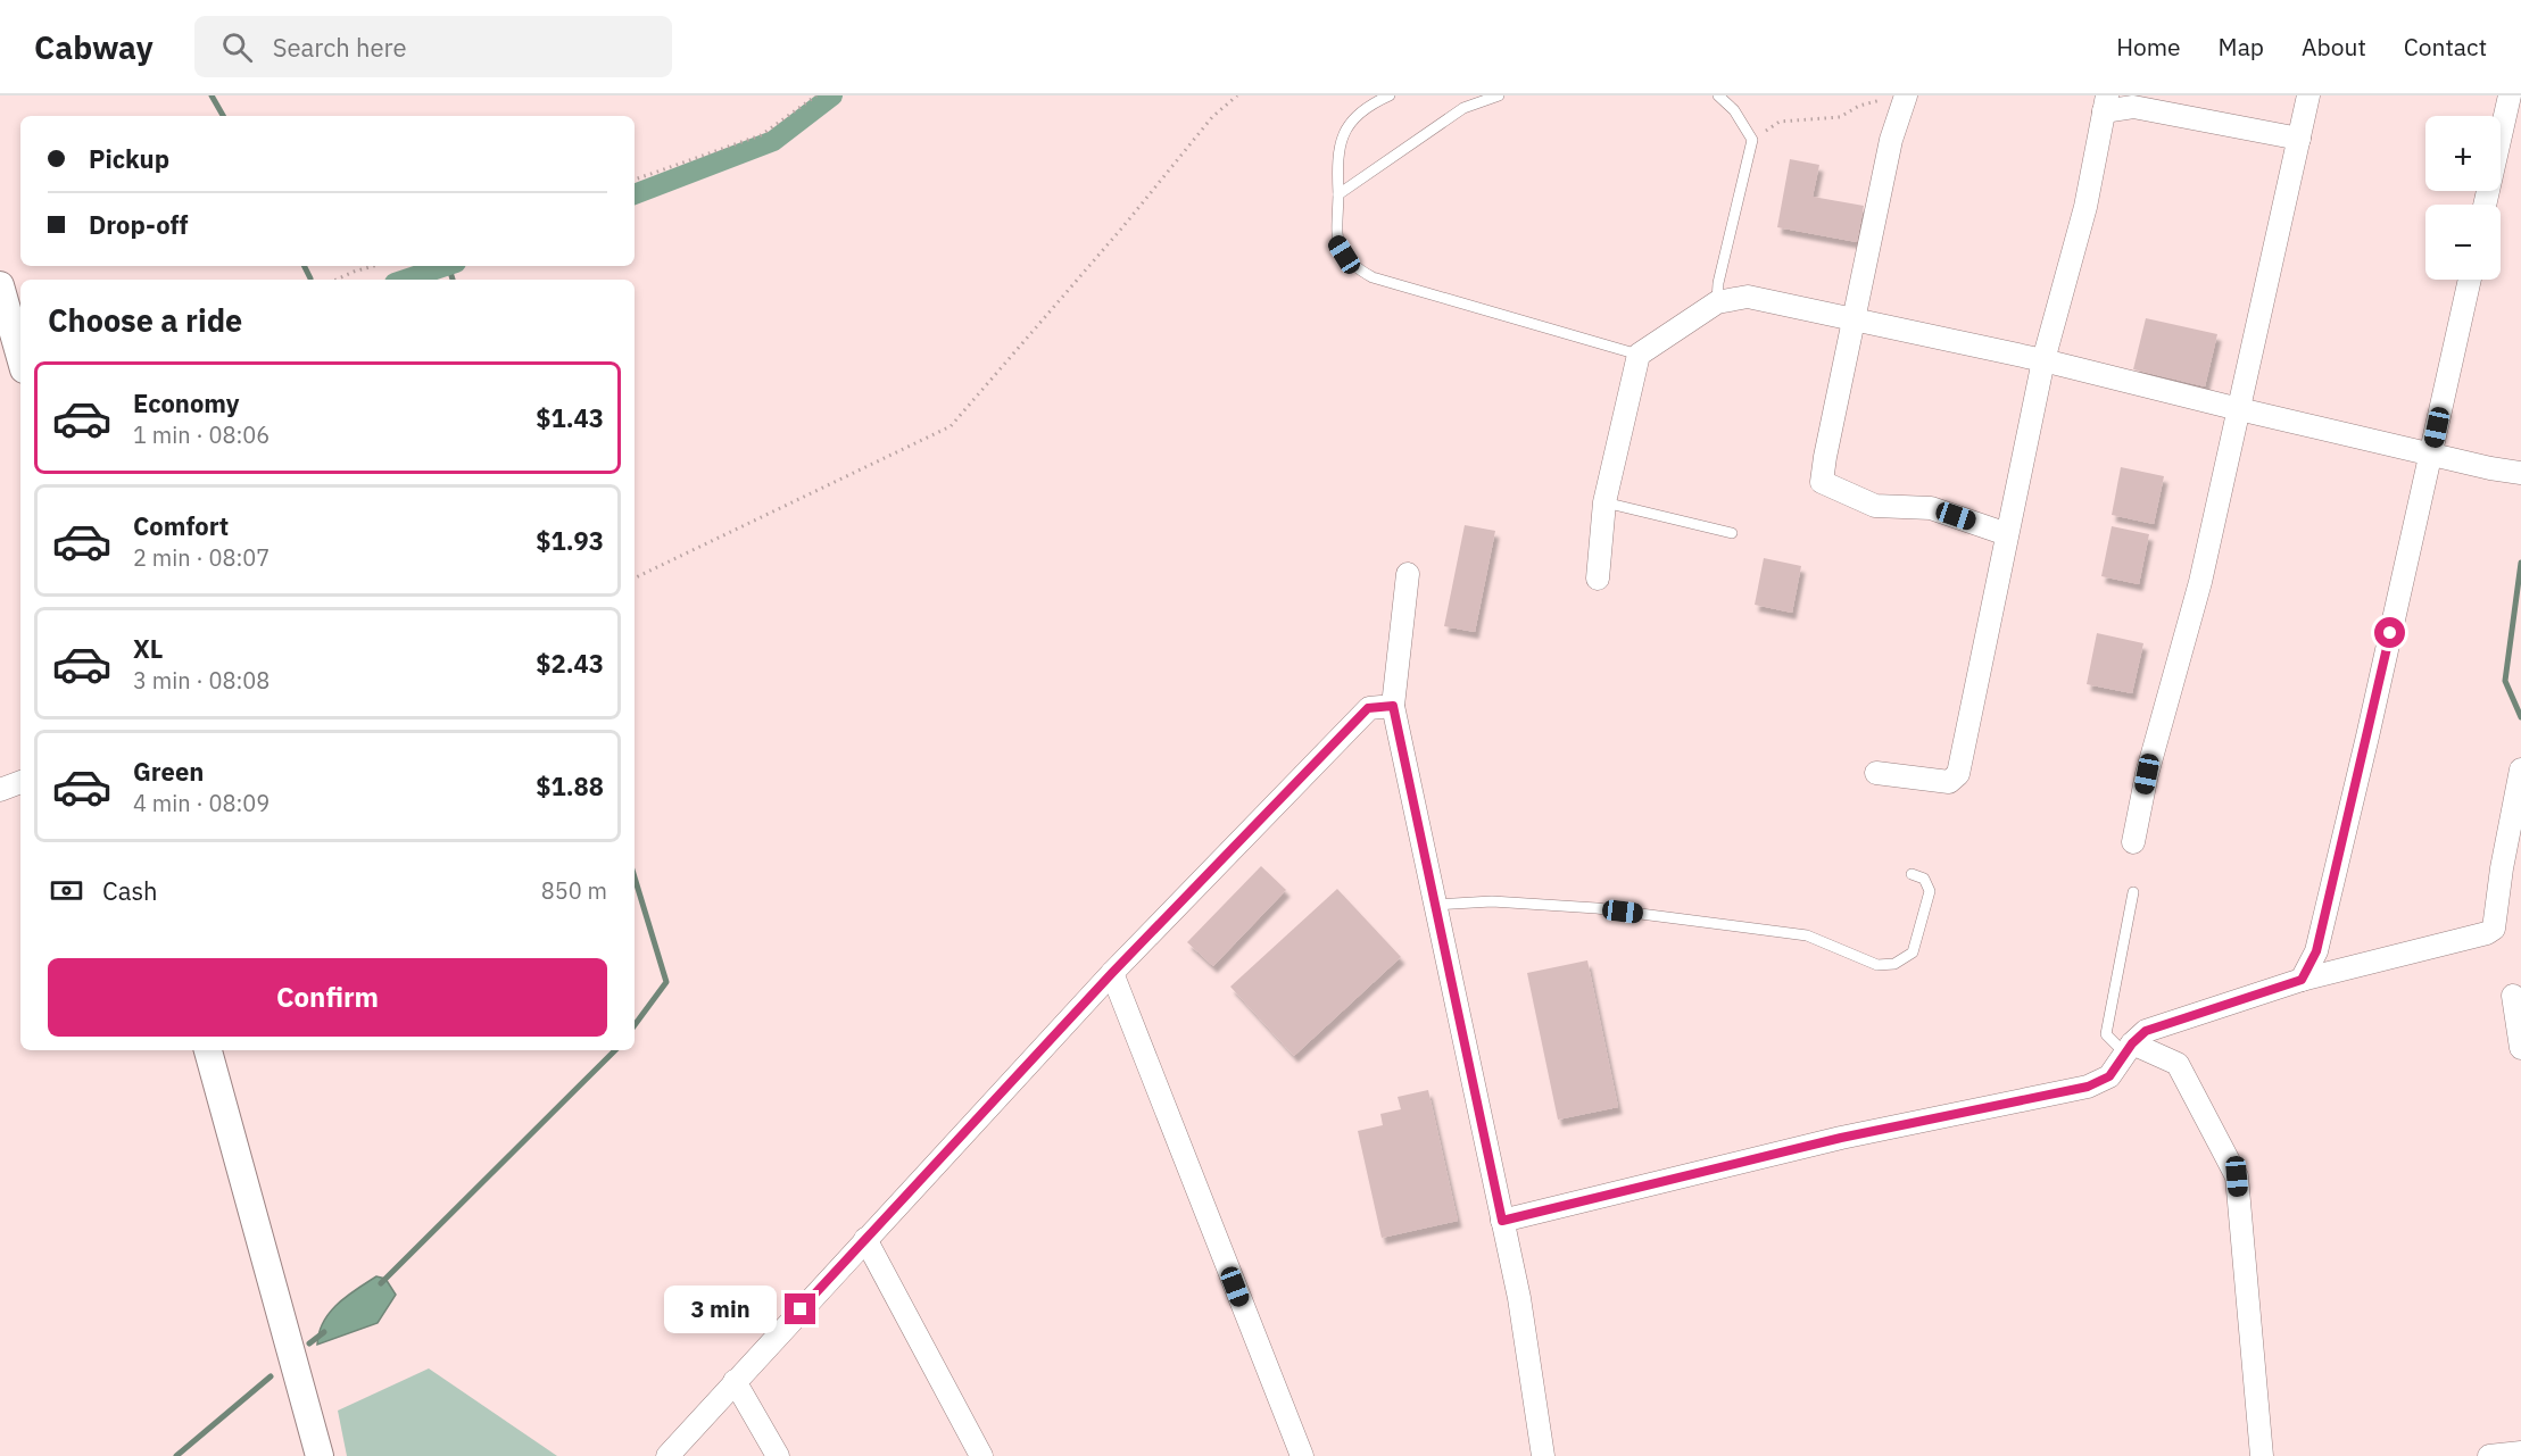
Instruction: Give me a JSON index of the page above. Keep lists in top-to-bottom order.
{
  "page": {
    "header": "Cabway",
    "search": "Search here",
    "nav": [
      "Home",
      "Map",
      "About",
      "Contact"
    ],
    "map_buttons": ["+", "−"],
    "banner": ["Pickup", "Drop-off"],
    "heading": "Choose a ride",
    "list": [
      {
        "name": "Economy",
        "note": "1 min · 08:06",
        "value": "$1.43"
      },
      {
        "name": "Comfort",
        "note": "2 min · 08:07",
        "value": "$1.93"
      },
      {
        "name": "XL",
        "note": "3 min · 08:08",
        "value": "$2.43"
      },
      {
        "name": "Green",
        "note": "4 min · 08:09",
        "value": "$1.88"
      }
    ],
    "pay": ["Cash", "850 m"],
    "buttons": "Confirm",
    "bubble": "3 min"
  }
}
